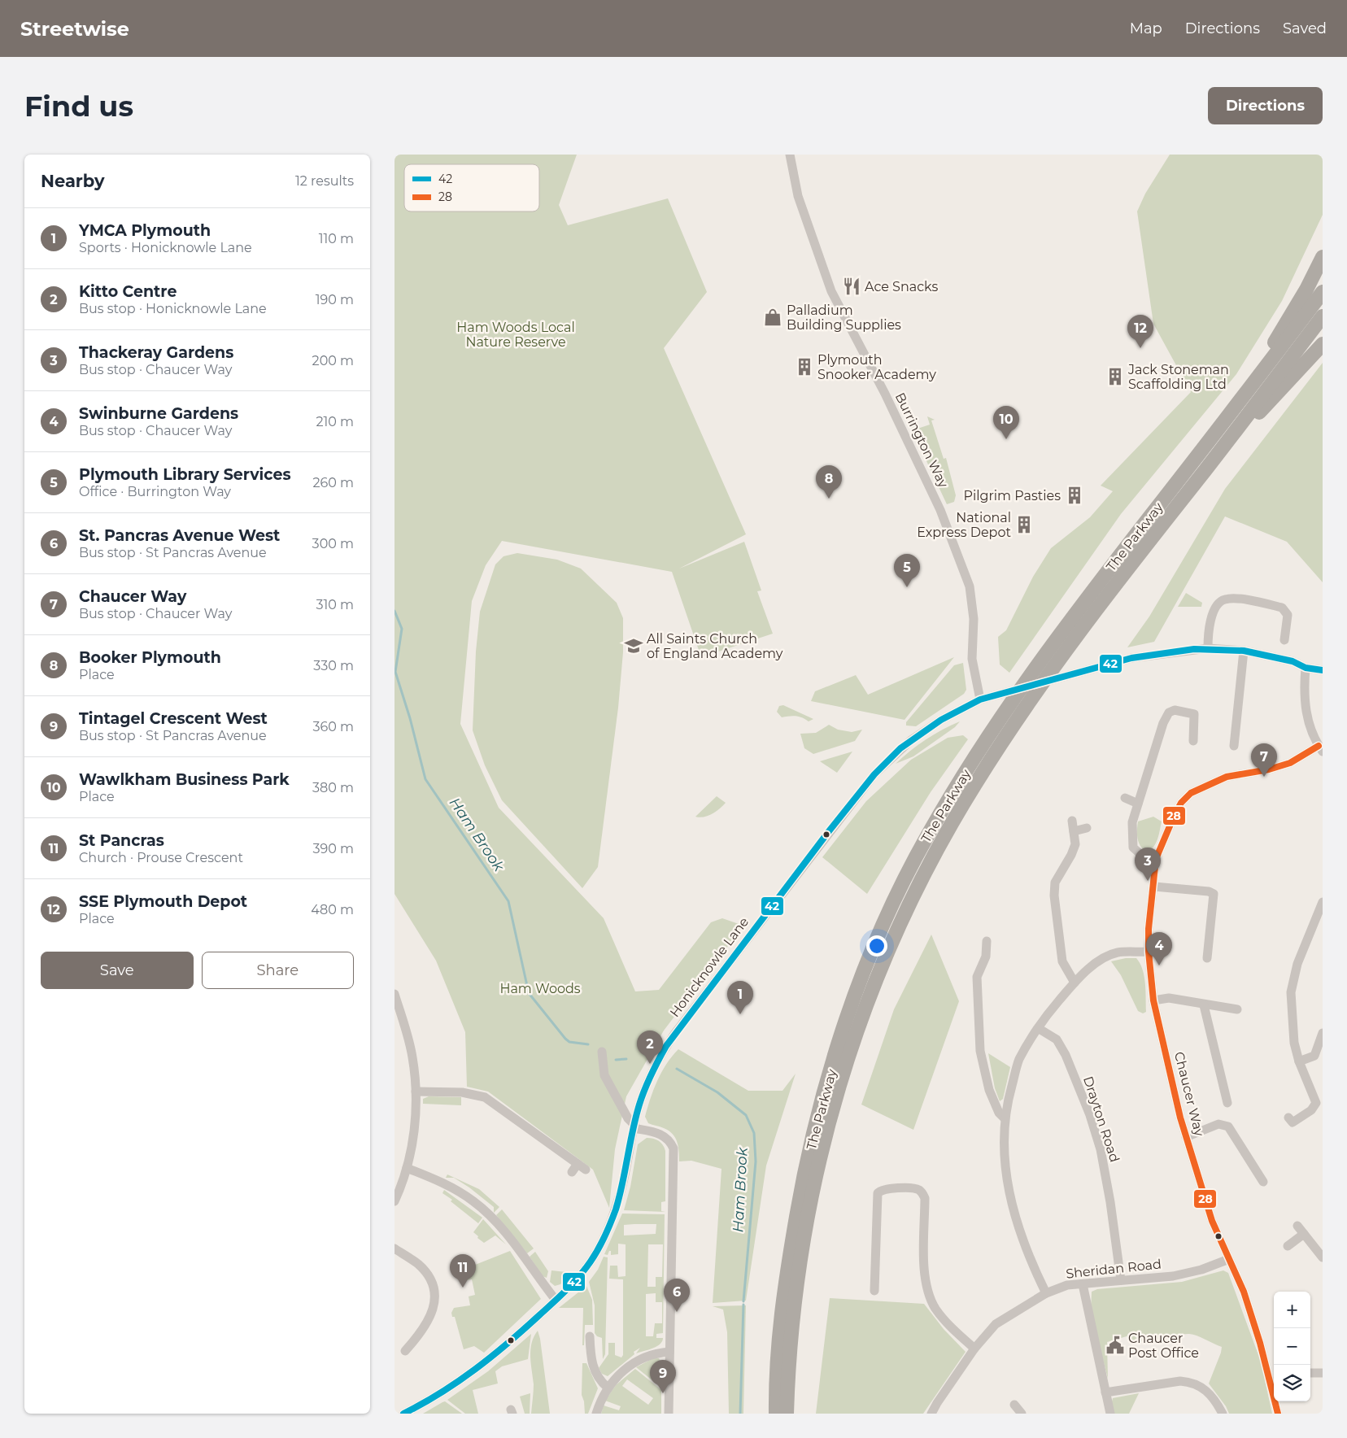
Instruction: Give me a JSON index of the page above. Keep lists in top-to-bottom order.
{
  "streets": {
    "highway": ["The Parkway"],
    "street": [
      "Burrington Way",
      "Honicknowle Lane",
      "Chaucer Way",
      "Drayton Road",
      "Sheridan Road"
    ]
  },
  "crossings": [
    ["Burrington Way", "Honicknowle Lane"],
    ["Chaucer Way", "Sheridan Road"],
    ["Drayton Road", "Sheridan Road"]
  ],
  "water": ["Ham Brook"],
  "parks": ["Ham Woods Local Nature Reserve", "Ham Woods"],
  "places": {
    "restaurant": ["Ace Snacks"],
    "shop": ["Palladium Building Supplies"],
    "building": [
      "Plymouth Snooker Academy",
      "Jack Stoneman Scaffolding Ltd",
      "Pilgrim Pasties",
      "National Express Depot"
    ],
    "school or university": ["All Saints Church of England Academy"],
    "public building": ["Chaucer Post Office"]
  },
  "lines": ["transit line 42", "transit line 28"],
  "legend": ["42", "28"],
  "page": {
    "header": "Streetwise",
    "nav": ["Map", "Directions", "Saved"],
    "buttons": [
      "Directions",
      ["Save", "Share"]
    ],
    "title": "Find us",
    "heading": ["Nearby", "12 results"],
    "list": [
      {
        "mark": "1",
        "name": "YMCA Plymouth",
        "note": "Sports · Honicknowle Lane",
        "value": "110 m"
      },
      {
        "mark": "2",
        "name": "Kitto Centre",
        "note": "Bus stop · Honicknowle Lane",
        "value": "190 m"
      },
      {
        "mark": "3",
        "name": "Thackeray Gardens",
        "note": "Bus stop · Chaucer Way",
        "value": "200 m"
      },
      {
        "mark": "4",
        "name": "Swinburne Gardens",
        "note": "Bus stop · Chaucer Way",
        "value": "210 m"
      },
      {
        "mark": "5",
        "name": "Plymouth Library Services",
        "note": "Office · Burrington Way",
        "value": "260 m"
      },
      {
        "mark": "6",
        "name": "St. Pancras Avenue West",
        "note": "Bus stop · St Pancras Avenue",
        "value": "300 m"
      },
      {
        "mark": "7",
        "name": "Chaucer Way",
        "note": "Bus stop · Chaucer Way",
        "value": "310 m"
      },
      {
        "mark": "8",
        "name": "Booker Plymouth",
        "note": "Place",
        "value": "330 m"
      },
      {
        "mark": "9",
        "name": "Tintagel Crescent West",
        "note": "Bus stop · St Pancras Avenue",
        "value": "360 m"
      },
      {
        "mark": "10",
        "name": "Wawlkham Business Park",
        "note": "Place",
        "value": "380 m"
      },
      {
        "mark": "11",
        "name": "St Pancras",
        "note": "Church · Prouse Crescent",
        "value": "390 m"
      },
      {
        "mark": "12",
        "name": "SSE Plymouth Depot",
        "note": "Place",
        "value": "480 m"
      }
    ],
    "pins": [
      "12",
      "10",
      "8",
      "5",
      "7",
      "3",
      "4",
      "1",
      "2",
      "11",
      "6",
      "9"
    ],
    "map_buttons": ["+", "−"]
  }
}
